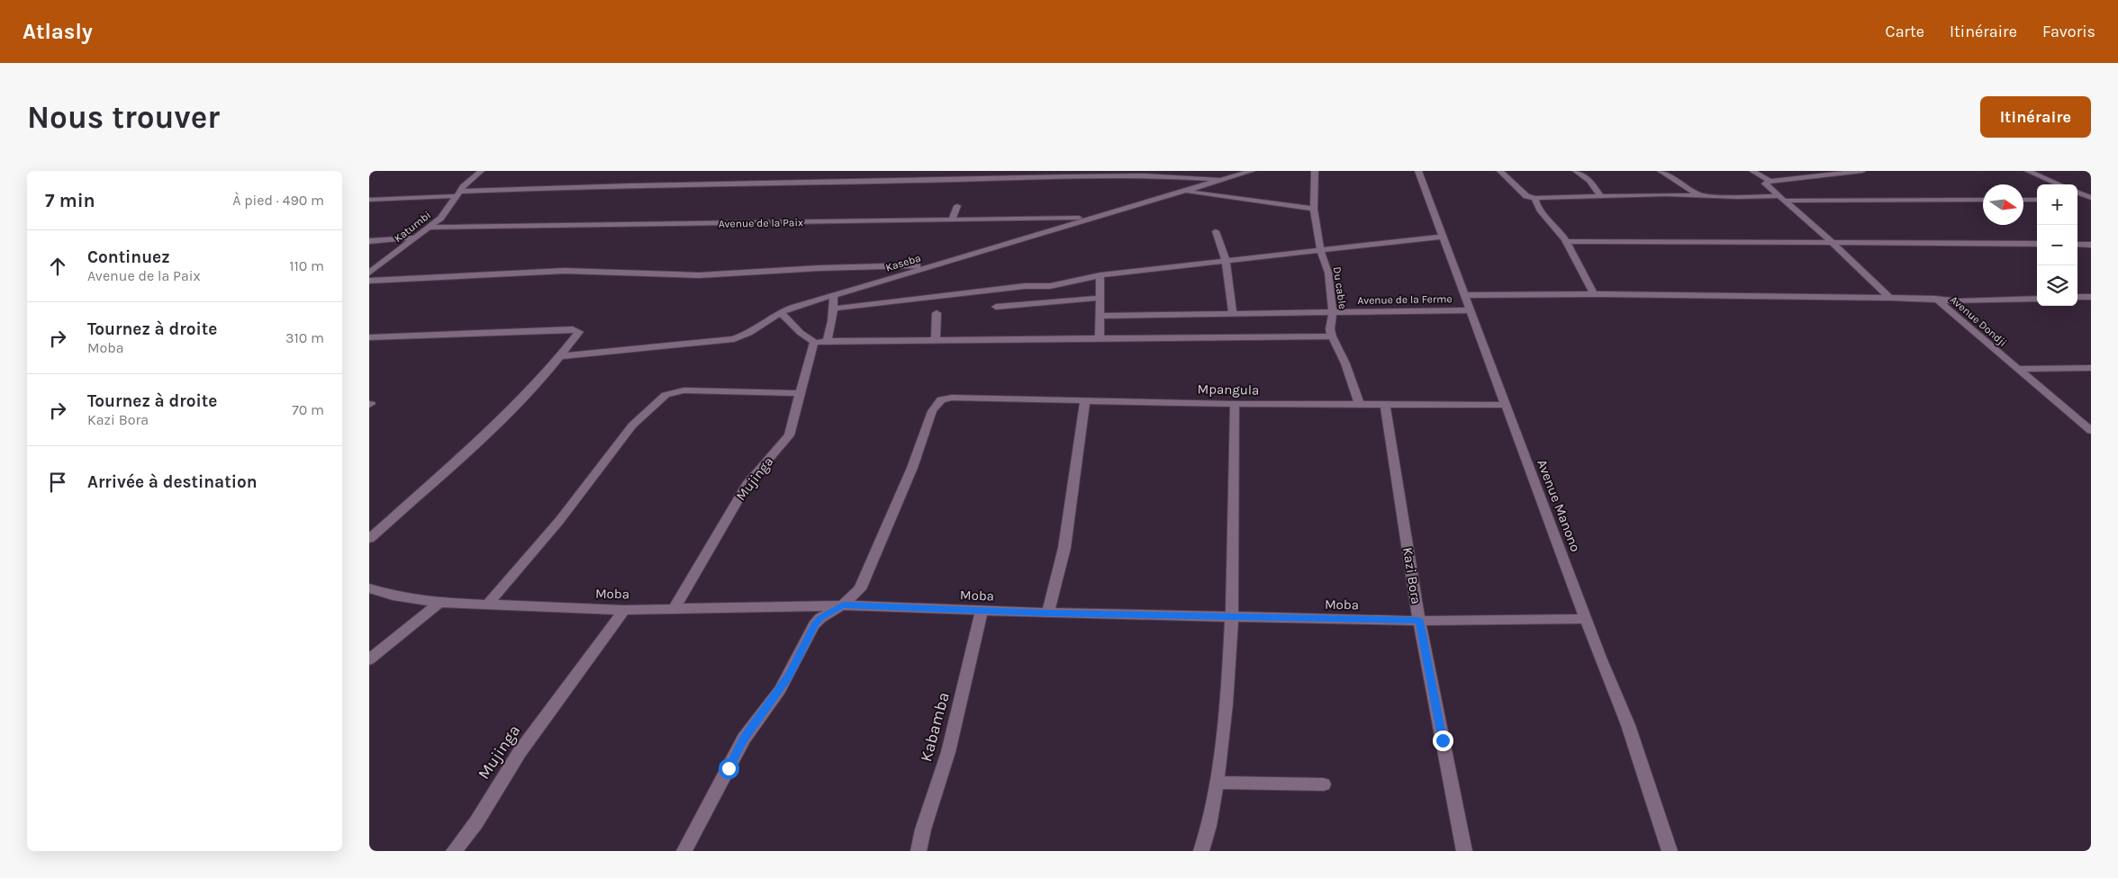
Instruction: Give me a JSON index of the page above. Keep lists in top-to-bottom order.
{
  "streets": {
    "street": [
      "Avenue de la Paix",
      "Katumbi",
      "Kaseba",
      "Du cable",
      "Avenue de la Ferme",
      "Avenue Dondji",
      "Mpangula",
      "Mujinga",
      "Avenue Manono",
      "Kazi Bora",
      "Moba",
      "Kabamba"
    ]
  },
  "crossings": [
    ["Avenue de la Paix", "Katumbi"],
    ["Avenue de la Paix", "Kaseba"],
    ["Du cable", "Avenue de la Ferme"],
    ["Du cable", "Mpangula"],
    ["Avenue de la Ferme", "Avenue Manono"],
    ["Avenue Dondji", "Avenue Manono"],
    ["Mpangula", "Avenue Manono"],
    ["Mpangula", "Kazi Bora"],
    ["Mpangula", "Moba"],
    ["Mujinga", "Moba"],
    ["Avenue Manono", "Moba"],
    ["Kazi Bora", "Moba"],
    ["Moba", "Kabamba"]
  ],
  "north": "right",
  "page": {
    "header": "Atlasly",
    "nav": ["Carte", "Itinéraire", "Favoris"],
    "buttons": "Itinéraire",
    "title": "Nous trouver",
    "heading": ["7 min", "À pied · 490 m"],
    "map_buttons": ["+", "−"],
    "list": [
      ["Continuez", "Avenue de la Paix", "110 m"],
      ["Tournez à droite", "Moba", "310 m"],
      ["Tournez à droite", "Kazi Bora", "70 m"],
      "Arrivée à destination"
    ]
  }
}
